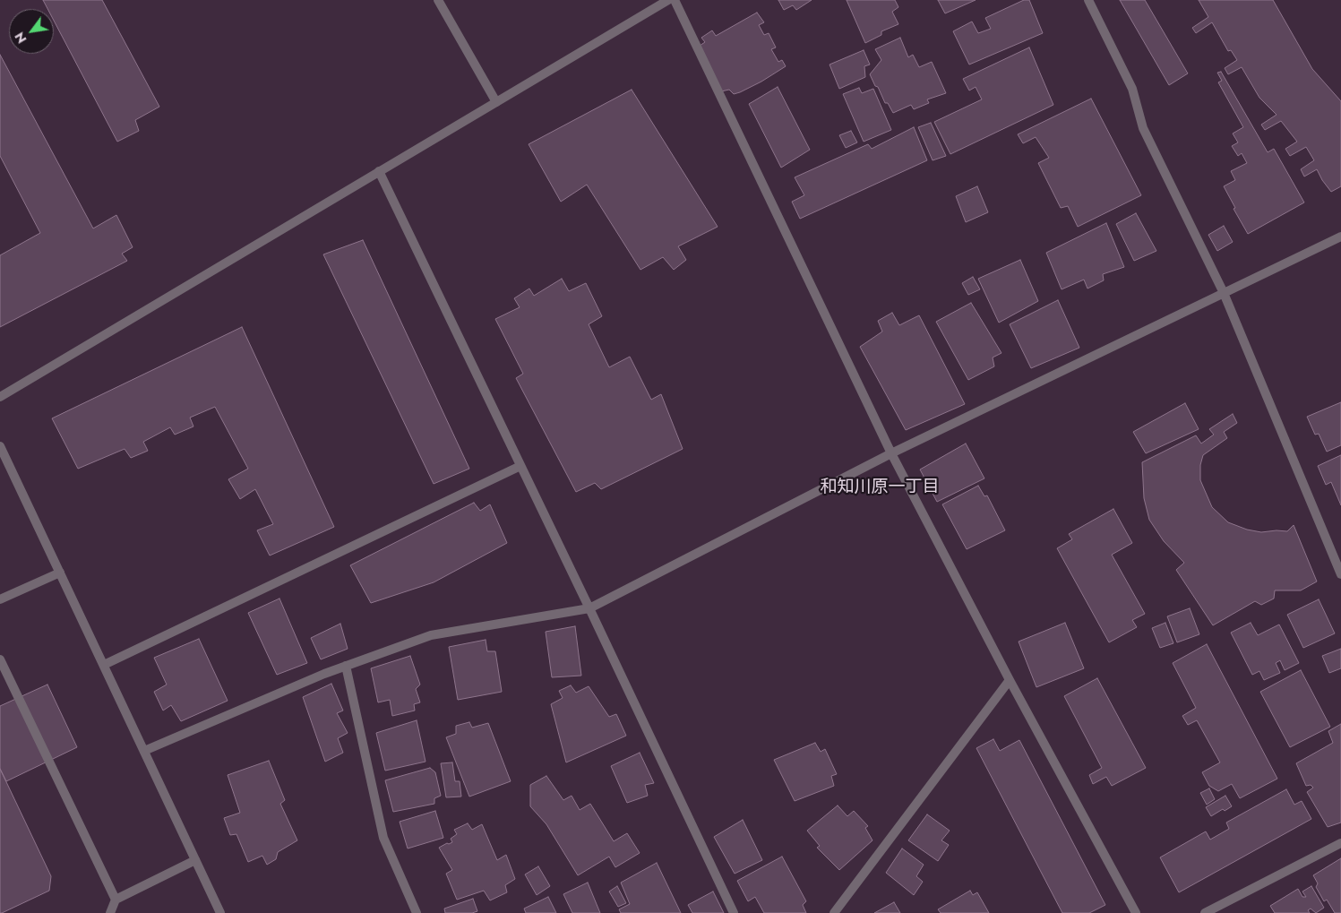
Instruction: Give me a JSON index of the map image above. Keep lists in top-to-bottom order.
{
  "districts": ["和知川原一丁目"],
  "north": "bottom left"
}
